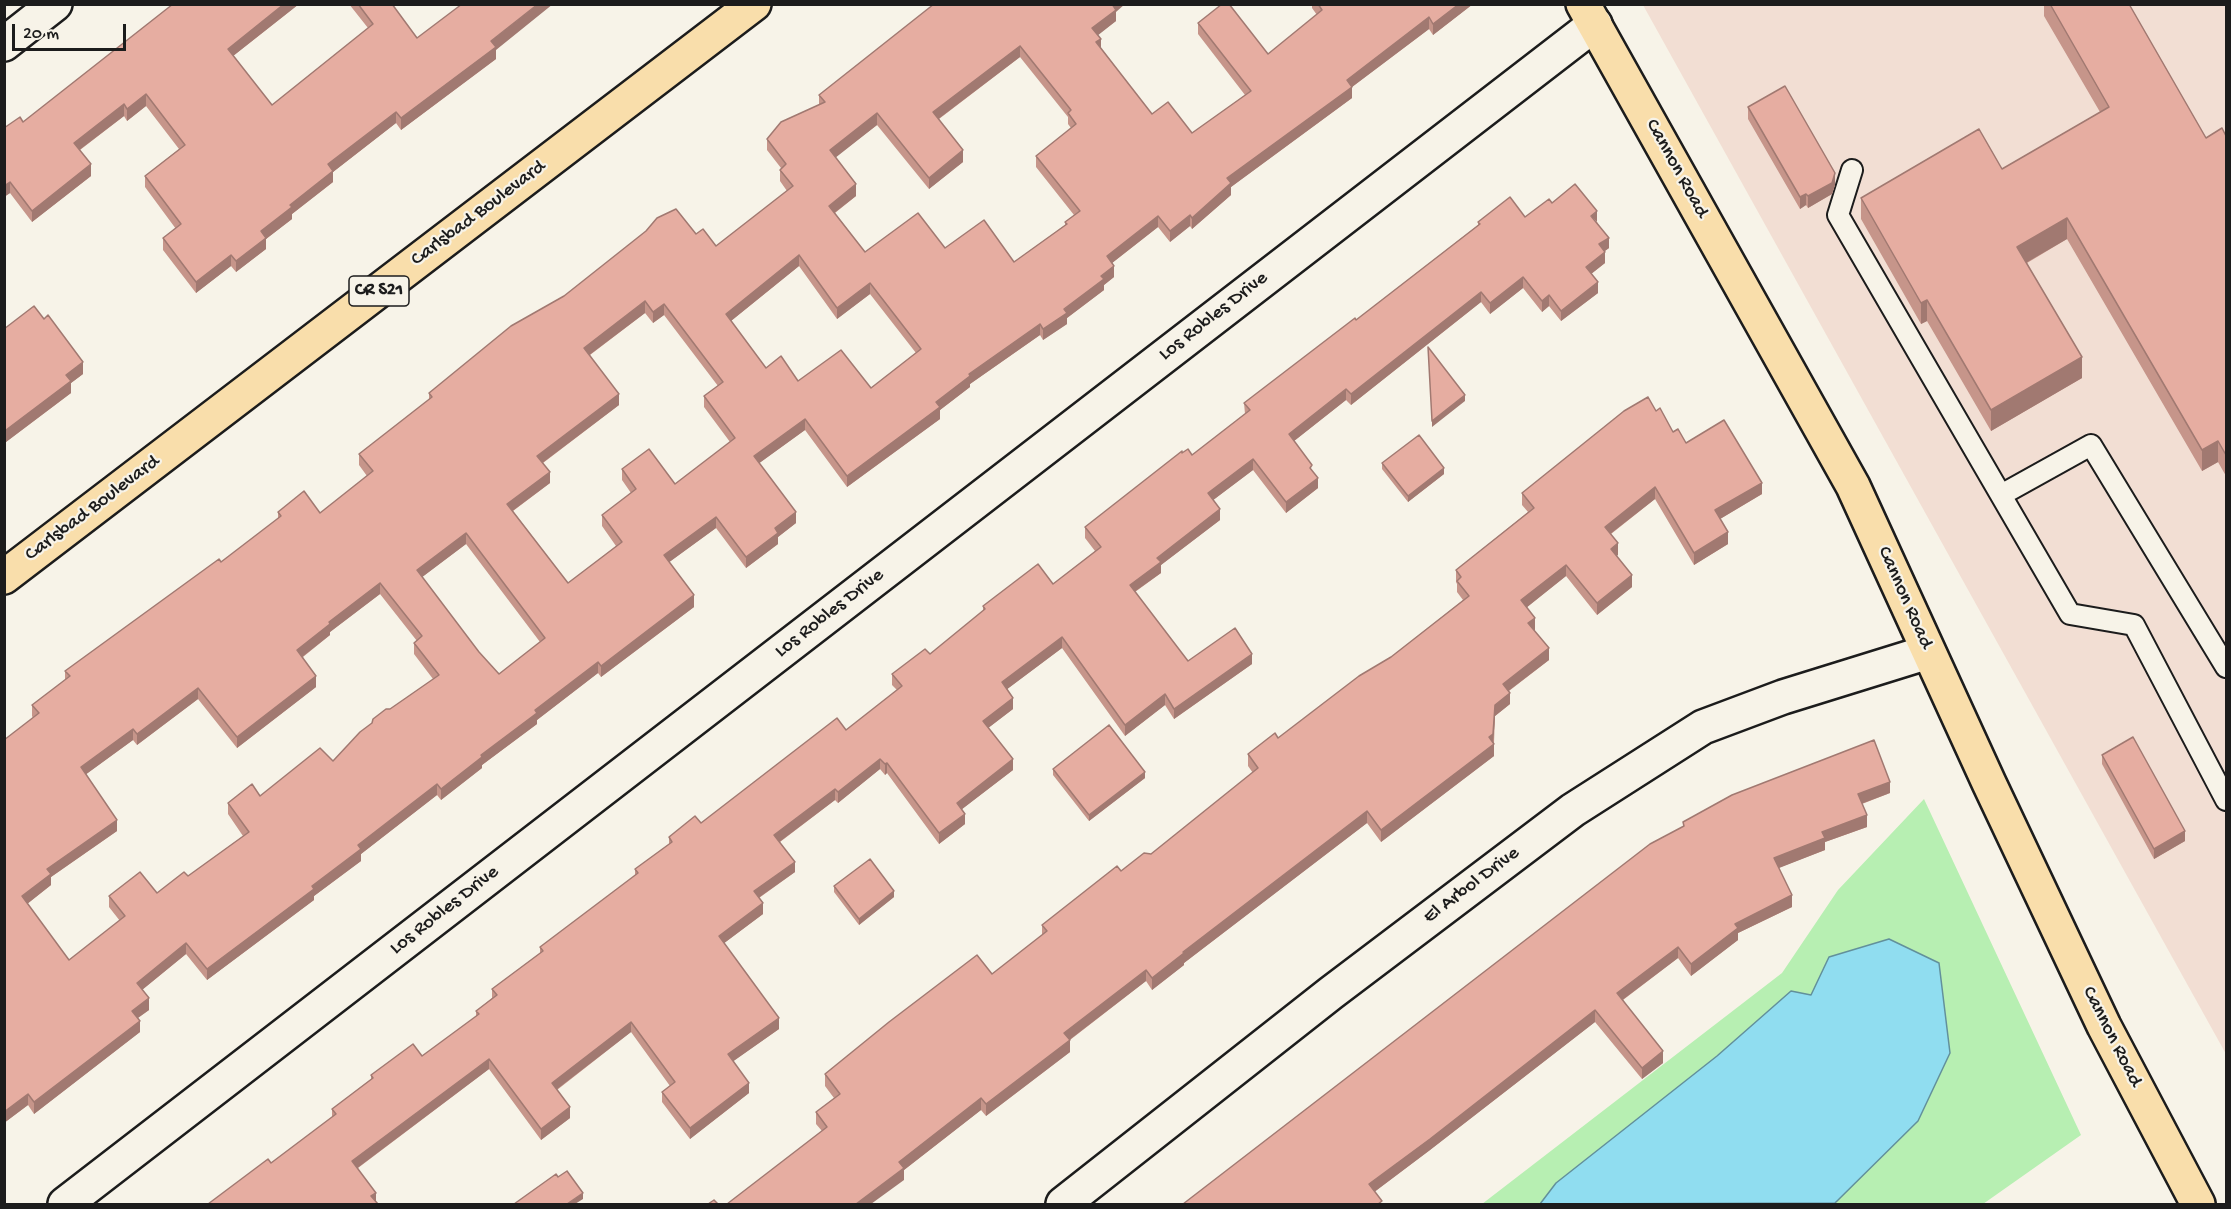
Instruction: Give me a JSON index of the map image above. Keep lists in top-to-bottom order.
{
  "streets": {
    "main road": ["Cannon Road", "Carlsbad Boulevard", "CR S21"],
    "street": ["Los Robles Drive", "El Arbol Drive"]
  },
  "crossings": [
    ["Cannon Road", "Los Robles Drive"],
    ["Cannon Road", "El Arbol Drive"]
  ],
  "scale_bar": "20 m"
}
